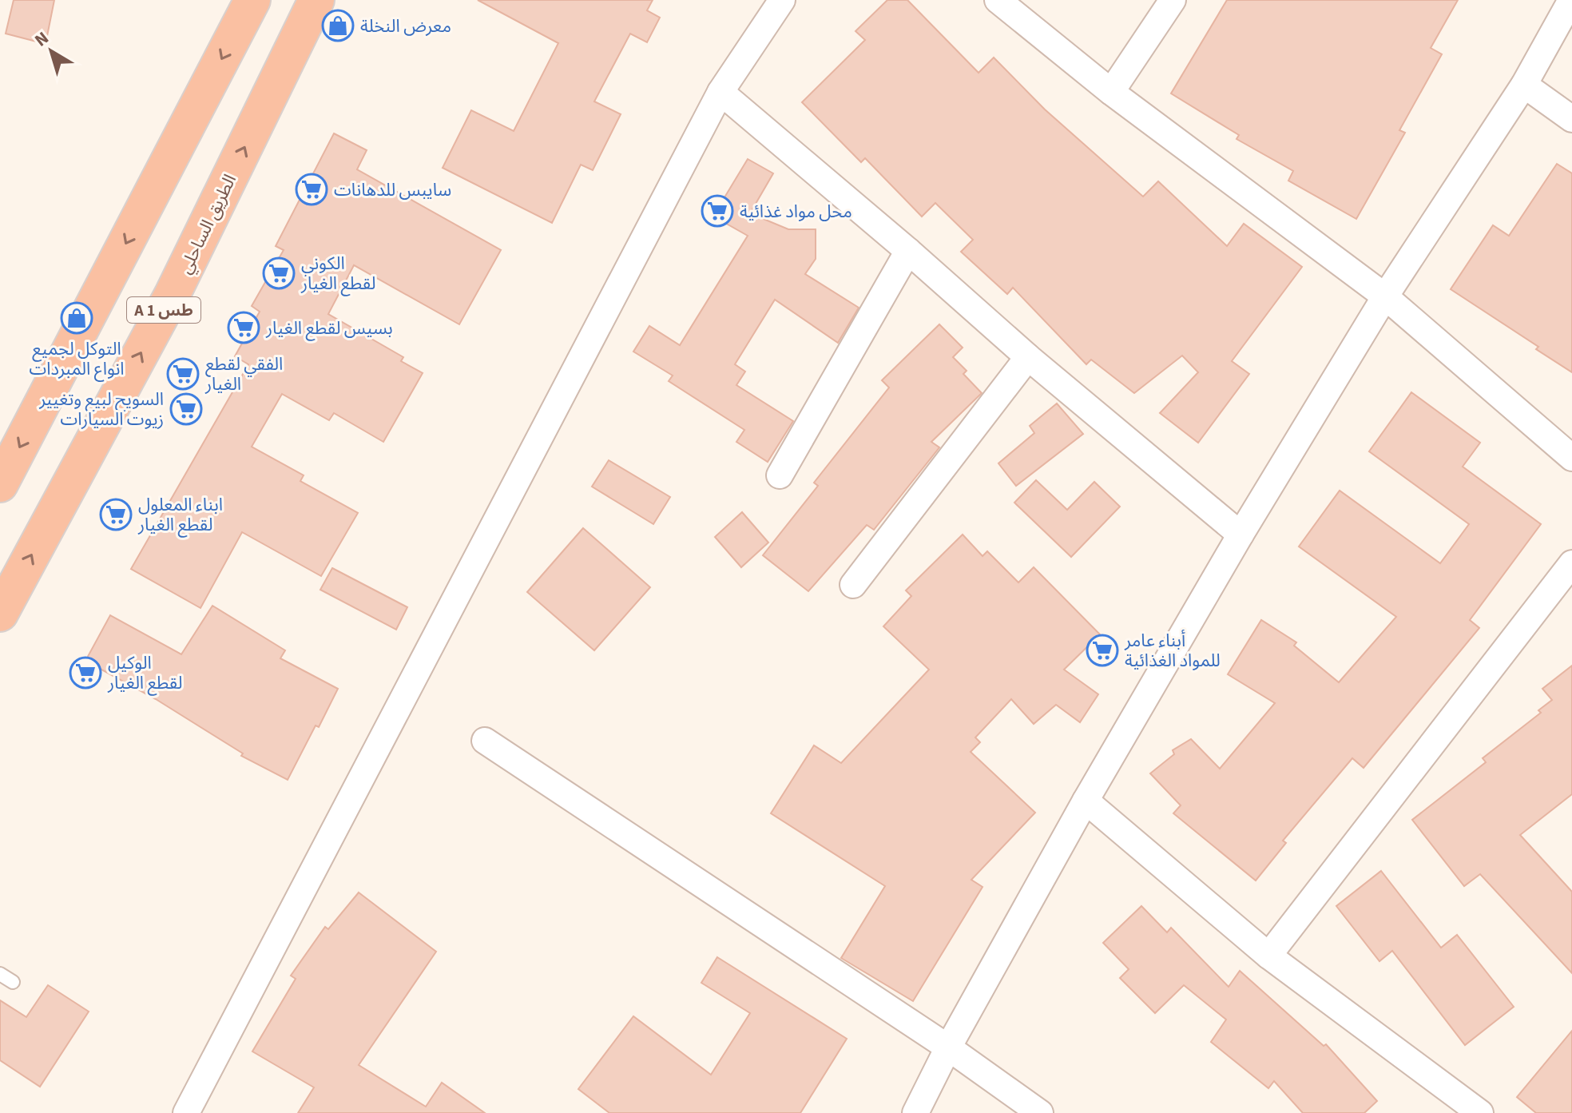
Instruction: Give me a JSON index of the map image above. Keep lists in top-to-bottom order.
{
  "streets": {
    "highway": ["الطريق الساحلي", "A 1 طس"]
  },
  "places": {
    "shop": ["معرض النخلة", "التوكل لجميع انواع المبردات"],
    "supermarket": [
      "سايبس للدهانات",
      "محل مواد غذائية",
      "الكوني لقطع الغيار",
      "بسيس لقطع الغيار",
      "الفقي لقطع الغيار",
      "السويح لبيع وتغيير زيوت السيارات",
      "ابناء المعلول لقطع الغيار",
      "أبناء عامر للمواد الغذائية",
      "الوكيل لقطع الغيار"
    ]
  },
  "north": "top left"
}
